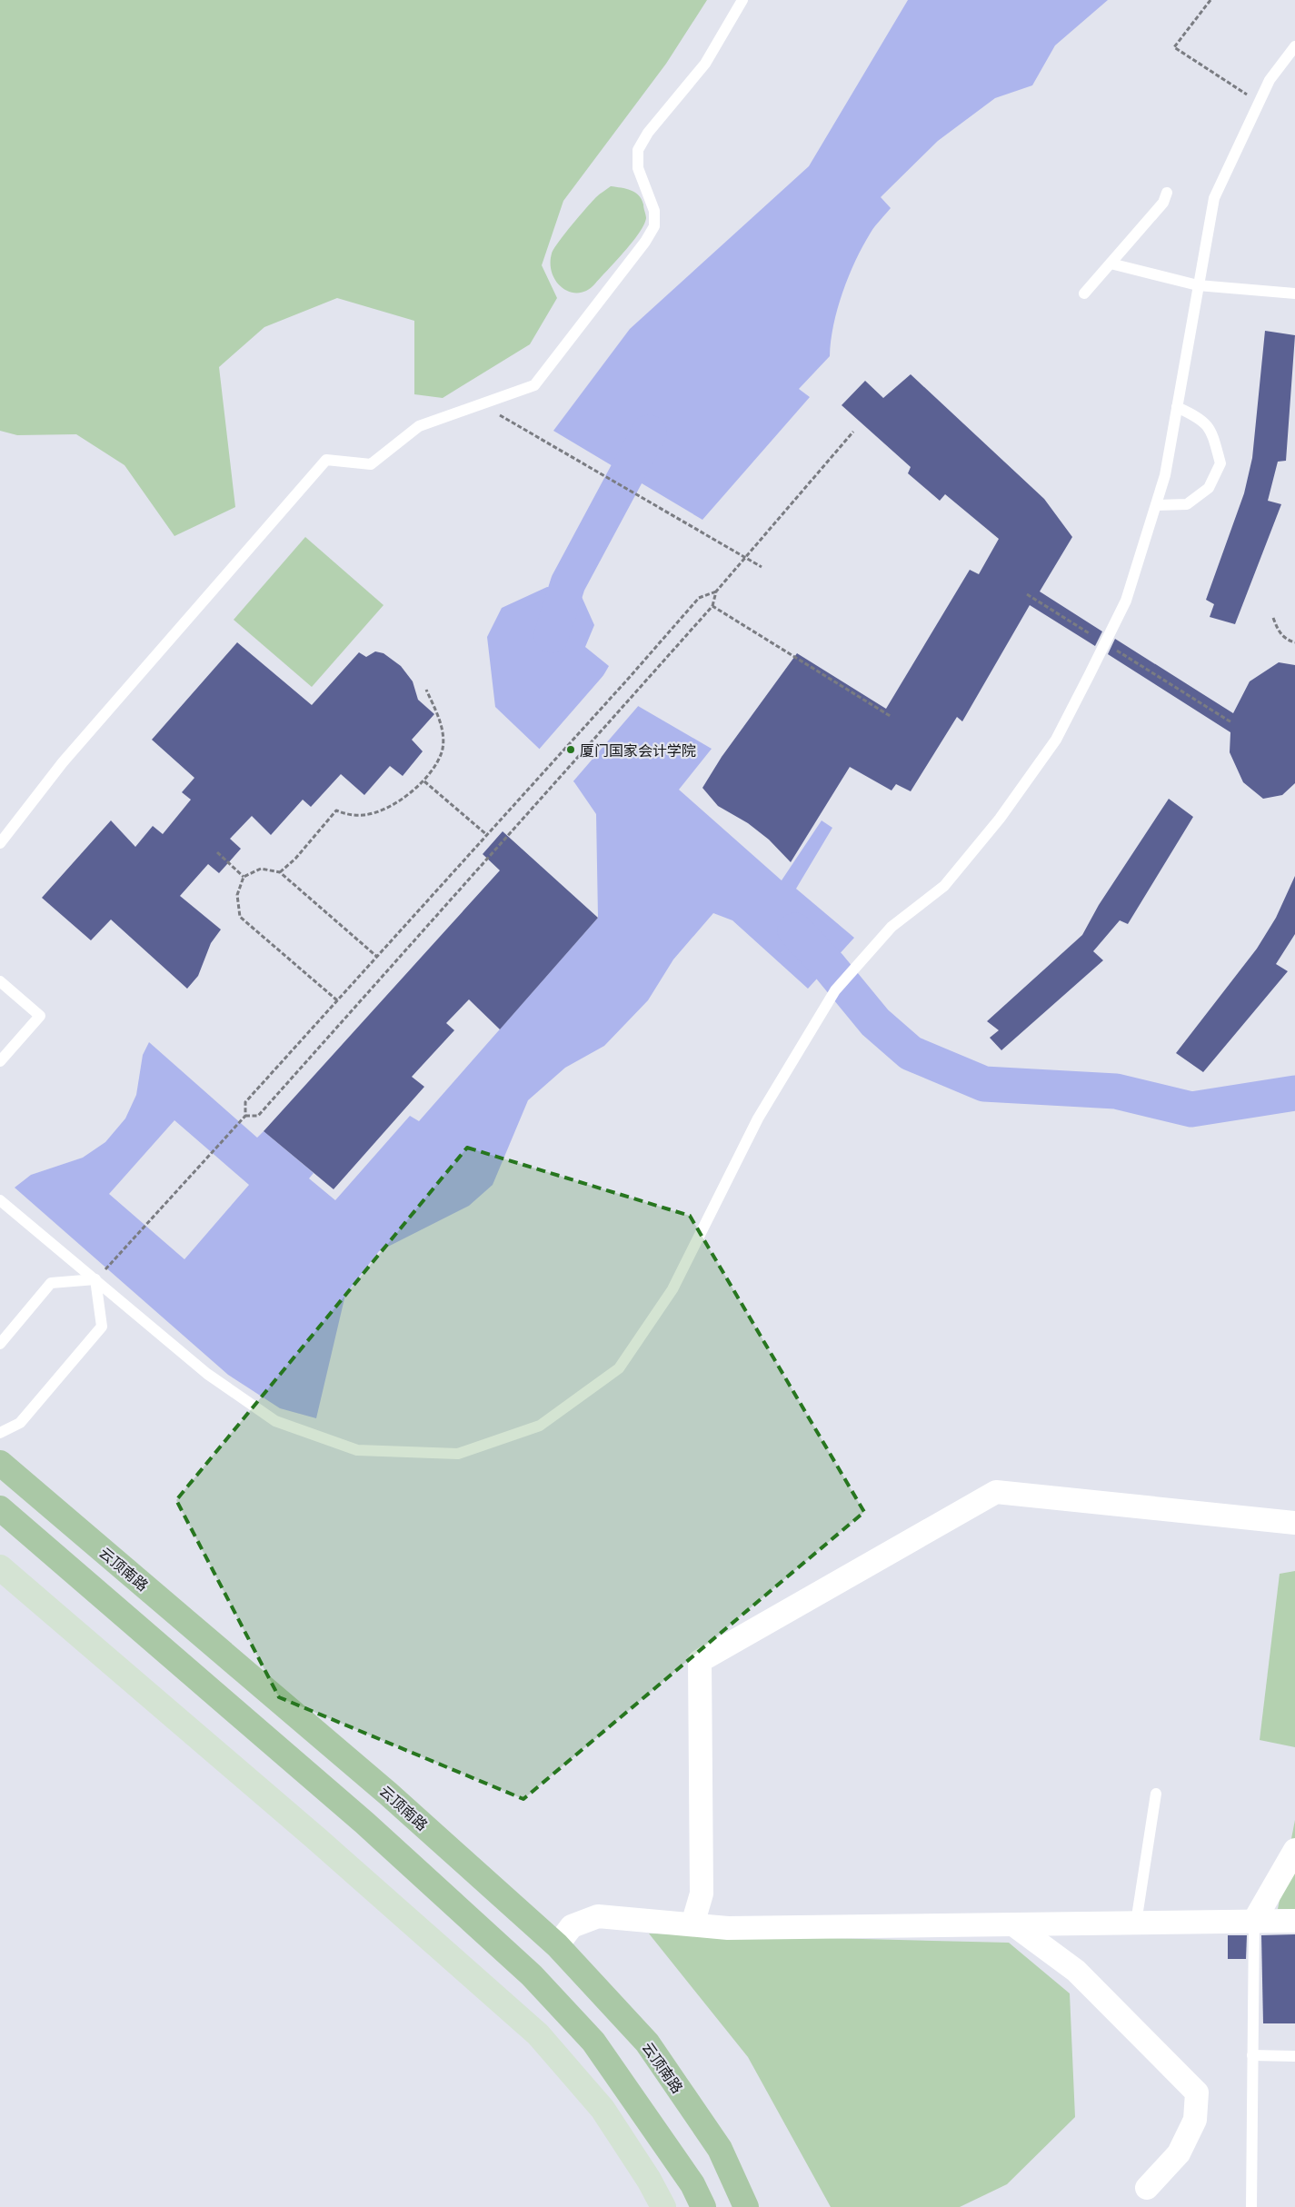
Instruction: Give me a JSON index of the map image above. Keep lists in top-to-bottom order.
{
  "streets": {
    "main road": ["云顶南路"]
  },
  "places": ["厦门国家会计学院"]
}
